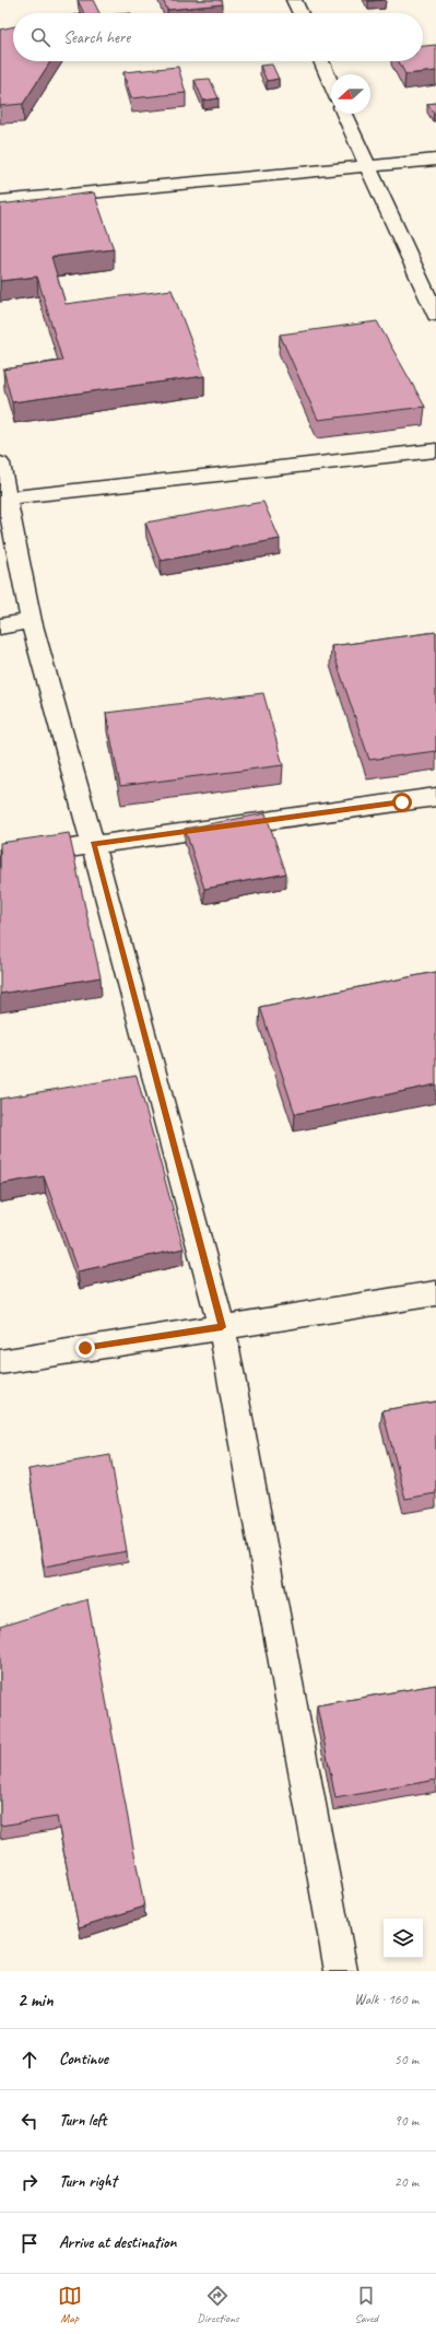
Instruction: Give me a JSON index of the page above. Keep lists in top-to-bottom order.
{
  "north": "left",
  "page": {
    "search": "Search here",
    "heading": ["2 min", "Walk · 160 m"],
    "list": [
      ["Continue", "50 m"],
      ["Turn left", "90 m"],
      ["Turn right", "20 m"],
      "Arrive at destination"
    ],
    "nav": ["Map", "Directions", "Saved"]
  }
}
